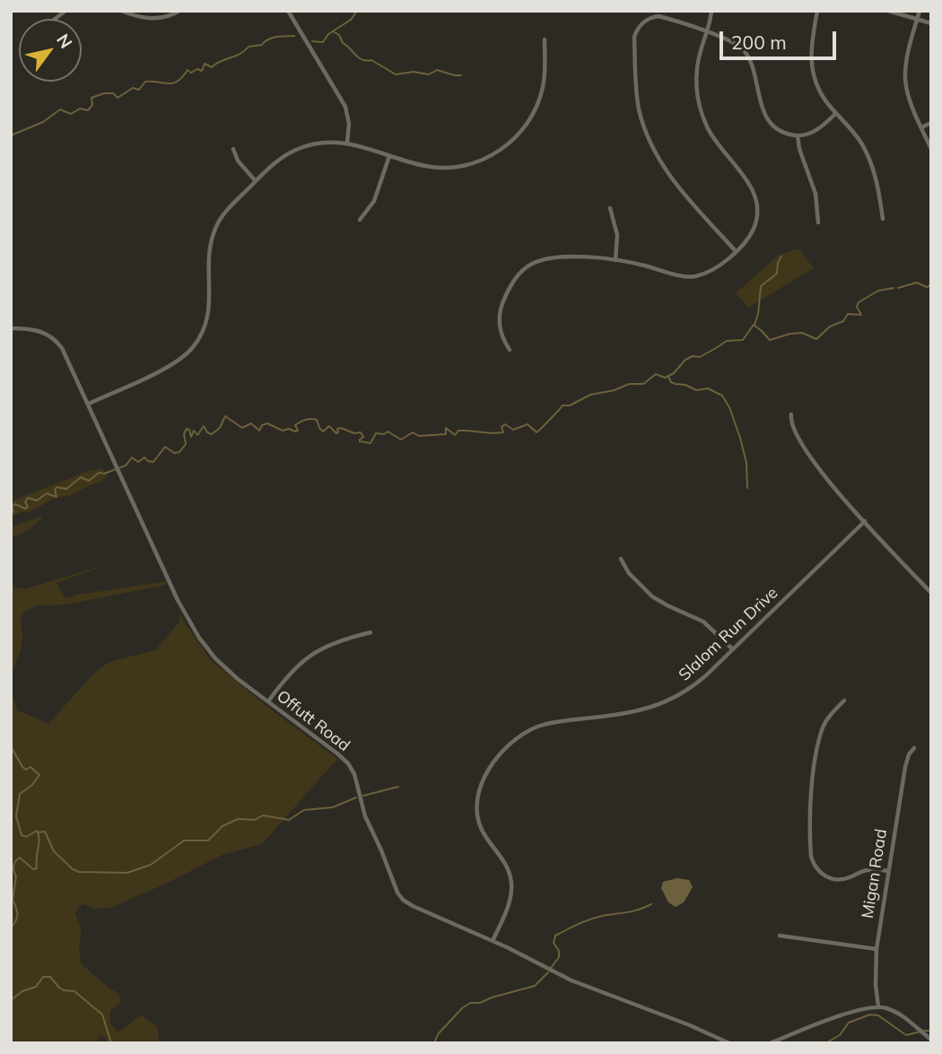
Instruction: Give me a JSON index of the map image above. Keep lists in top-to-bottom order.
{
  "streets": {
    "street": ["Slalom Run Drive", "Offutt Road", "Migan Road"]
  },
  "crossings": [
    ["Slalom Run Drive", "Offutt Road"]
  ],
  "scale_bar": "200 m",
  "north": "top right"
}
